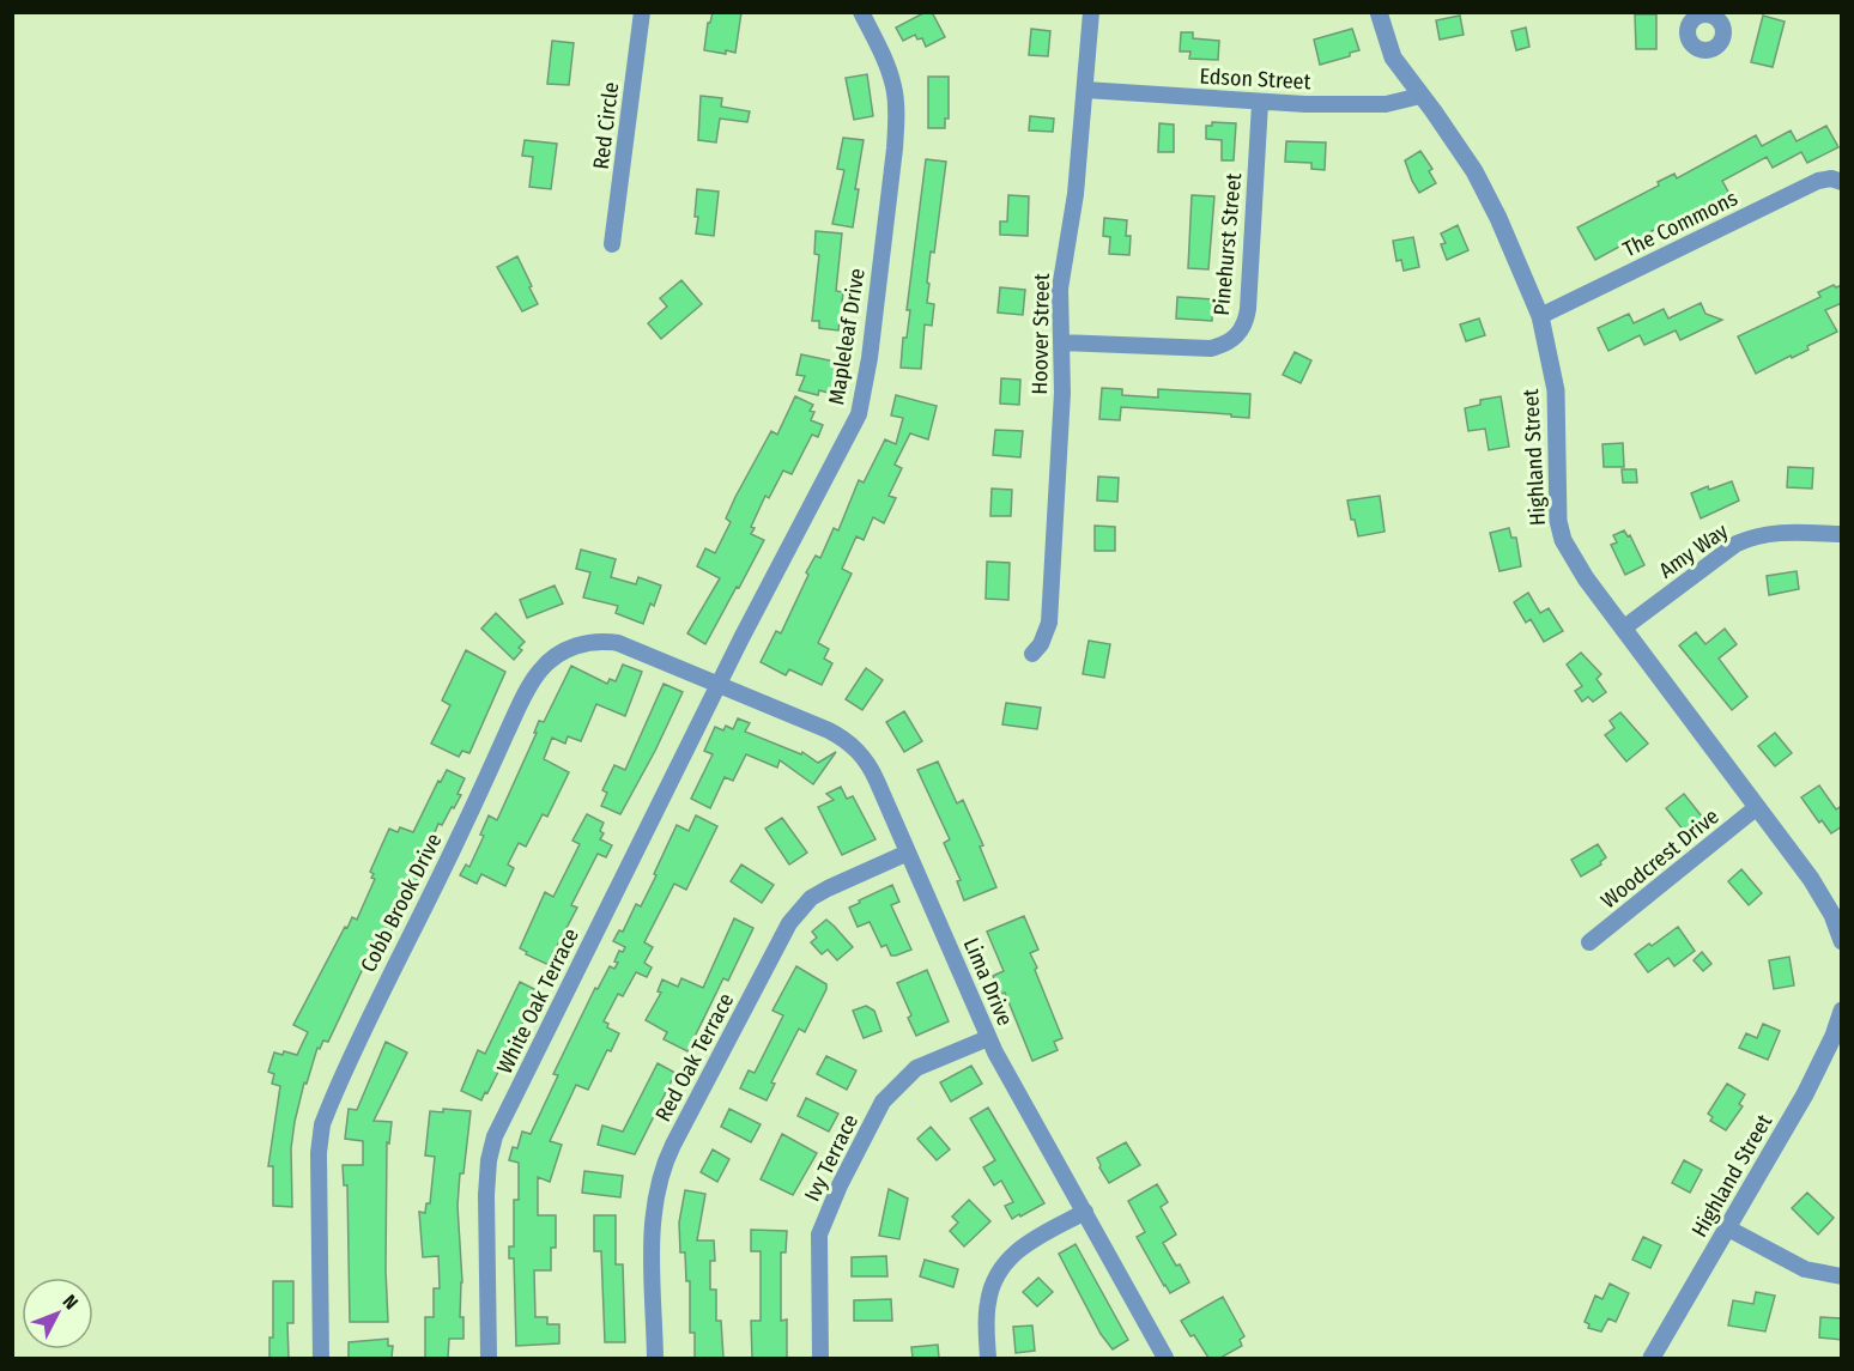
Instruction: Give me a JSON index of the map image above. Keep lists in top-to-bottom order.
{
  "streets": {
    "street": [
      "Edson Street",
      "Red Circle",
      "The Commons",
      "Pinehurst Street",
      "Hoover Street",
      "Mapleleaf Drive",
      "Highland Street",
      "Amy Way",
      "Woodcrest Drive",
      "Cobb Brook Drive",
      "Lima Drive",
      "White Oak Terrace",
      "Red Oak Terrace",
      "Ivy Terrace"
    ]
  },
  "crossings": [
    ["Edson Street", "Pinehurst Street"],
    ["Edson Street", "Hoover Street"],
    ["Edson Street", "Highland Street"],
    ["The Commons", "Highland Street"],
    ["Pinehurst Street", "Hoover Street"],
    ["Mapleleaf Drive", "Cobb Brook Drive"],
    ["Mapleleaf Drive", "Lima Drive"],
    ["Mapleleaf Drive", "White Oak Terrace"],
    ["Highland Street", "Amy Way"],
    ["Highland Street", "Woodcrest Drive"],
    ["Cobb Brook Drive", "Lima Drive"],
    ["Cobb Brook Drive", "White Oak Terrace"],
    ["Lima Drive", "White Oak Terrace"],
    ["Lima Drive", "Red Oak Terrace"],
    ["Lima Drive", "Ivy Terrace"]
  ],
  "north": "top right"
}
